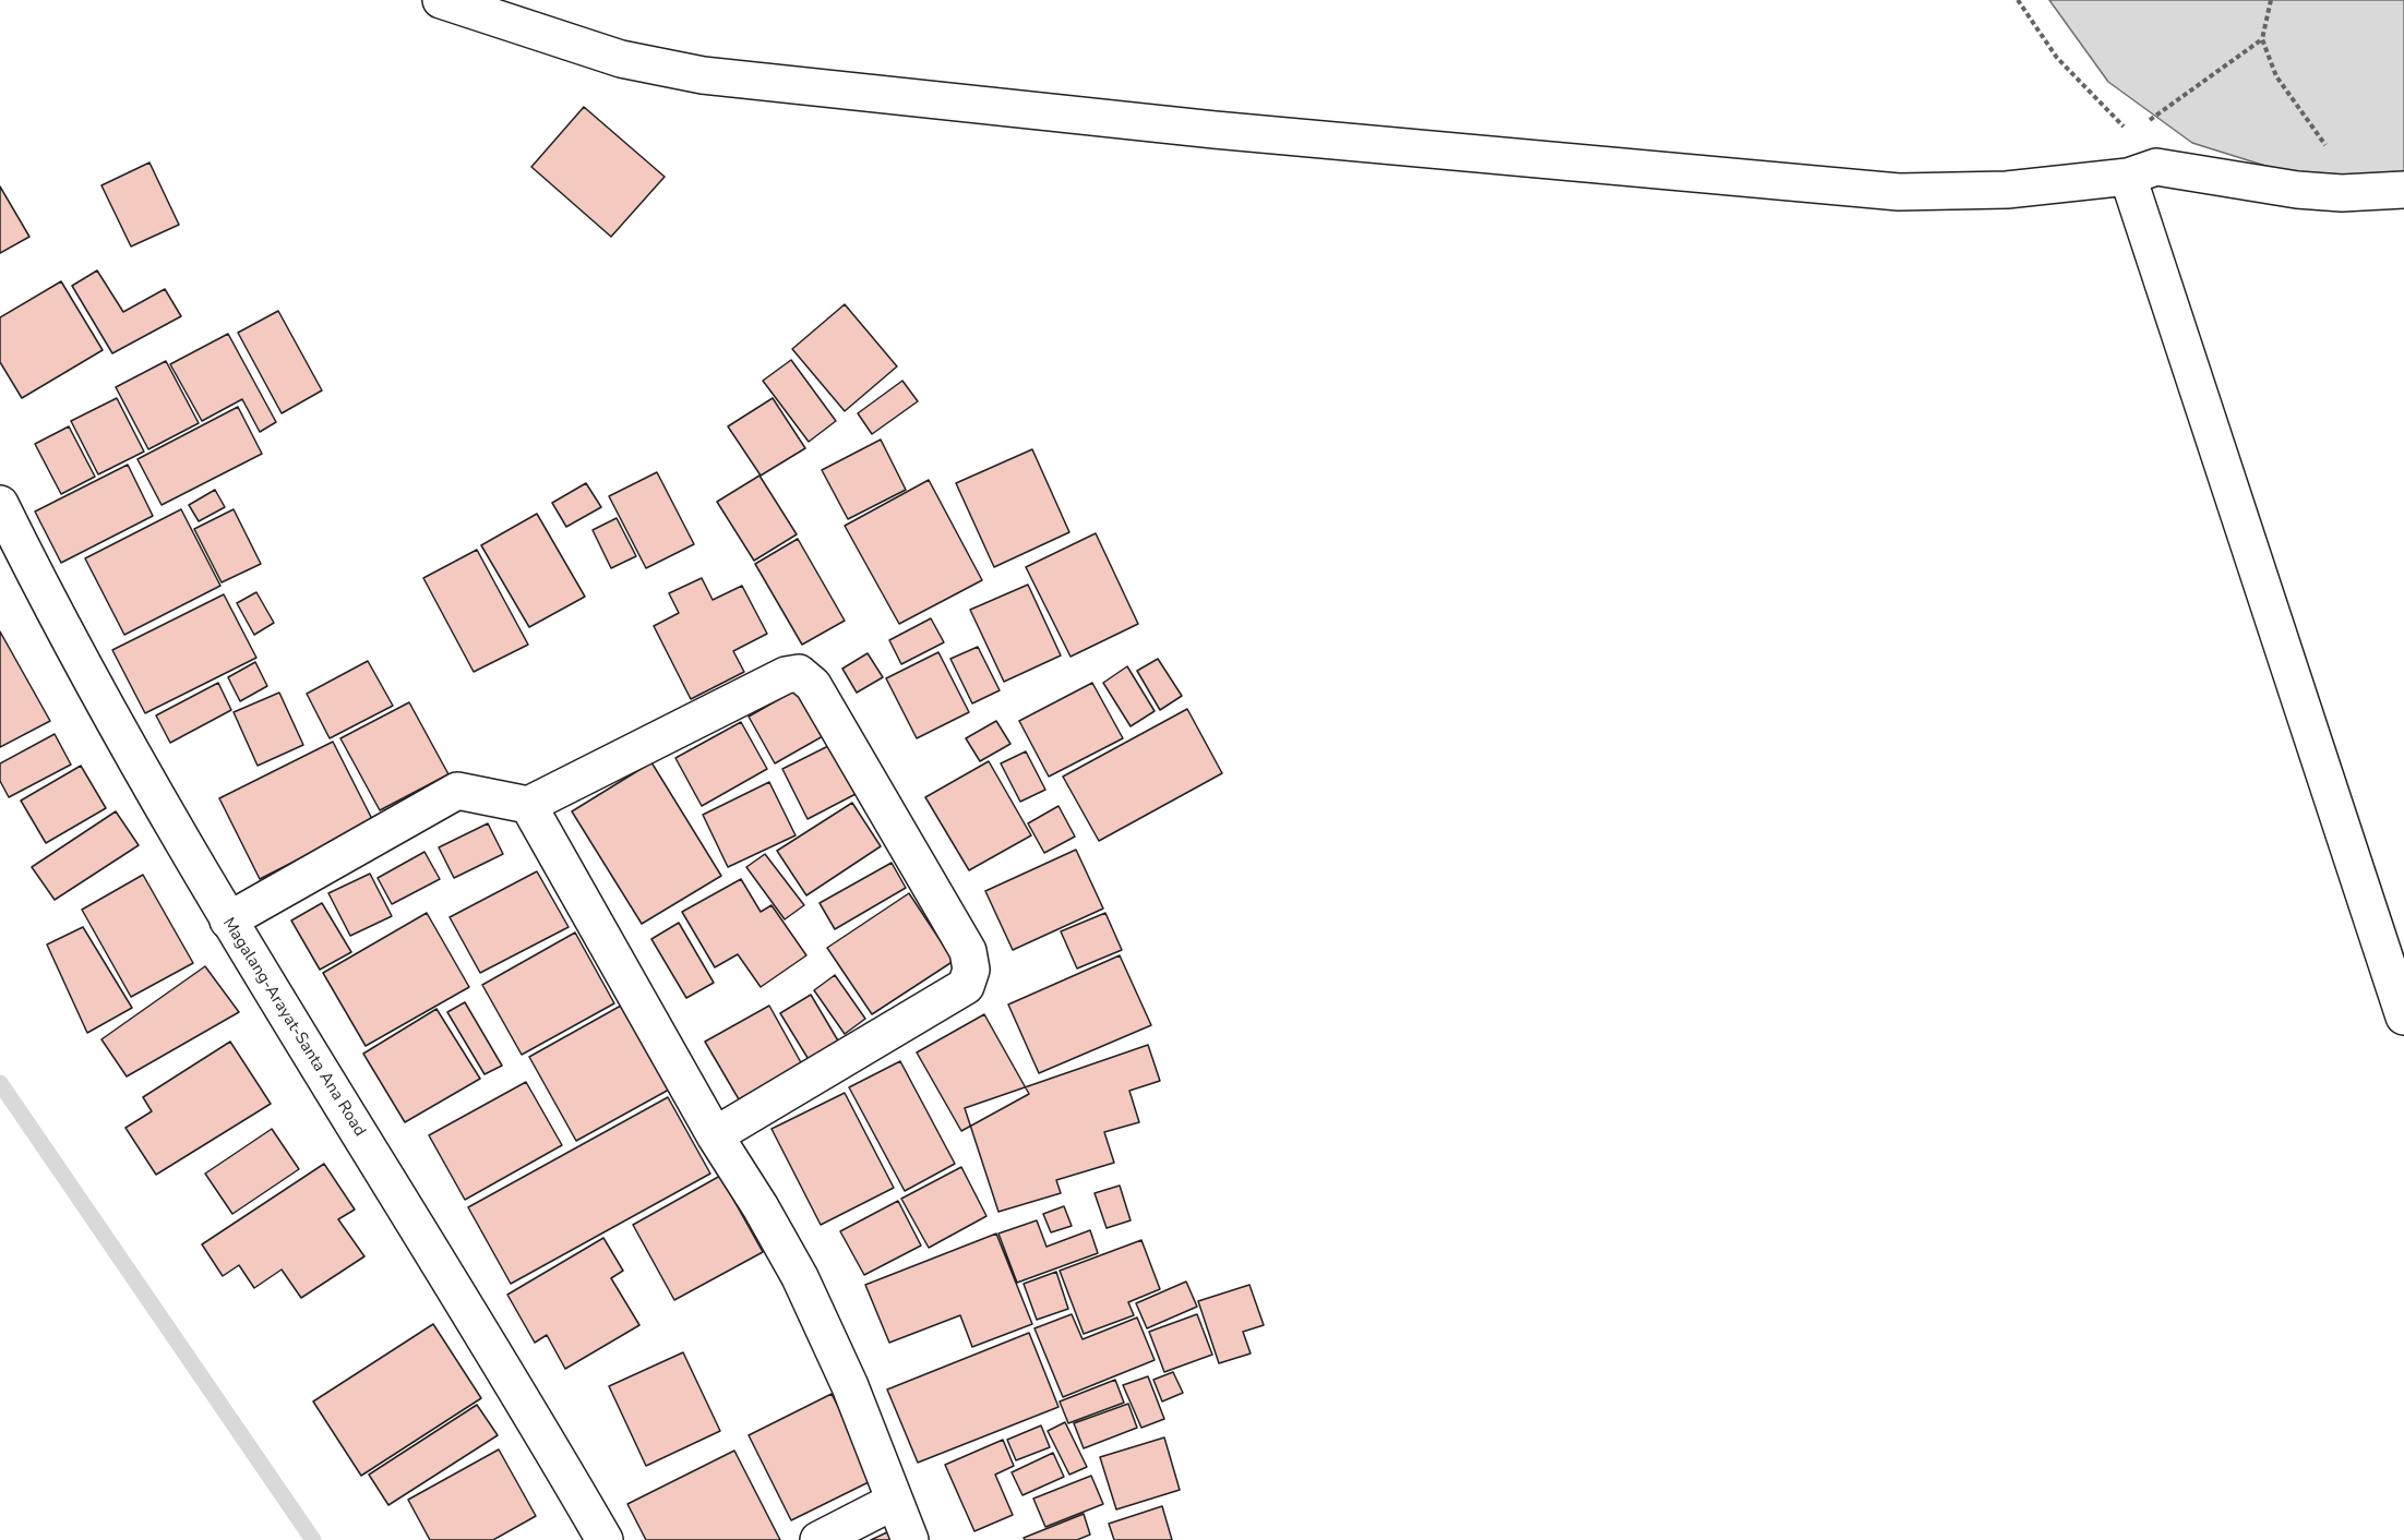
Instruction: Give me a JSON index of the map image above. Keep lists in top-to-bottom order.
{
  "streets": {
    "street": ["Magalang-Arayat-Santa Ana Road"]
  }
}
